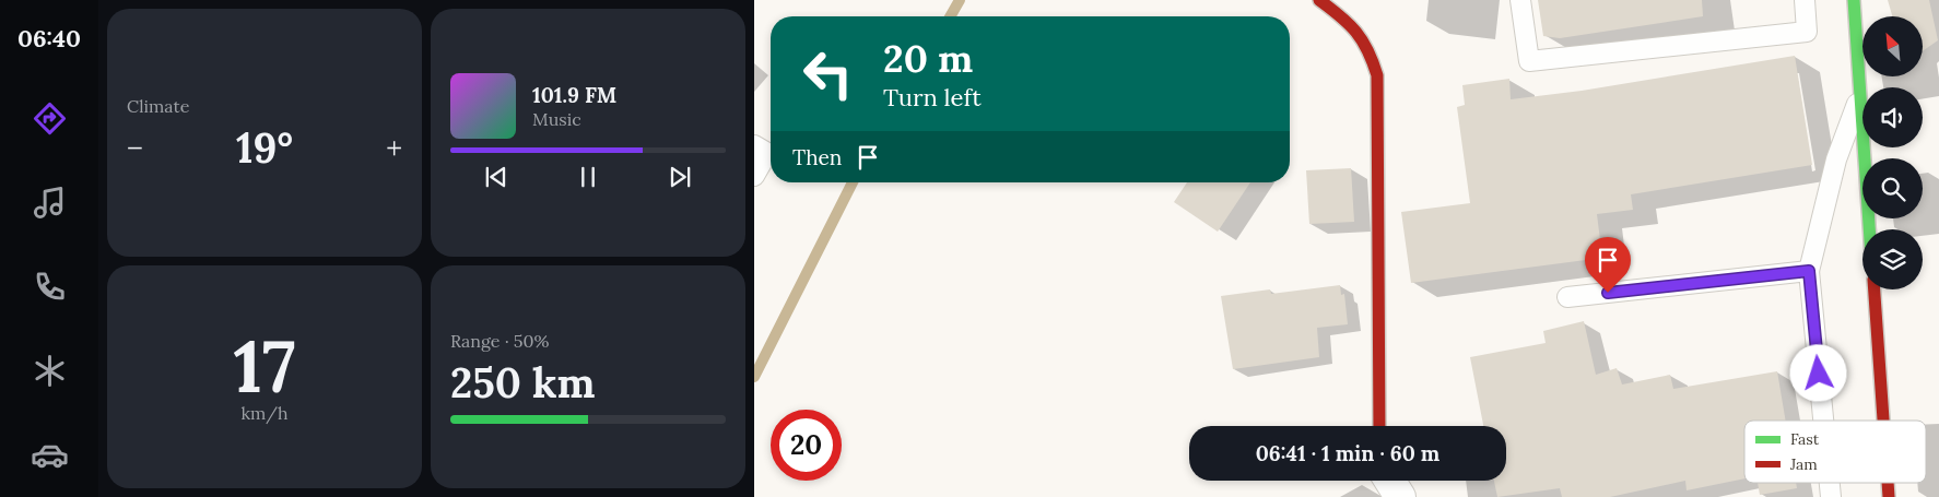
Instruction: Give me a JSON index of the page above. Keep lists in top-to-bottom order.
{
  "legend": ["Fast", "Jam"],
  "north": "top left",
  "page": {
    "tabs": "06:40",
    "tile": [
      "Climate",
      ["17", "km/h"],
      ["Range · 50%", "250 km"]
    ],
    "turn": ["20 m", "Turn left"],
    "song": ["101.9 FM", "Music"],
    "heat": ["−", "19°", "+"],
    "then": "Then",
    "limit": "20",
    "trip": "06:41 · 1 min · 60 m"
  }
}
